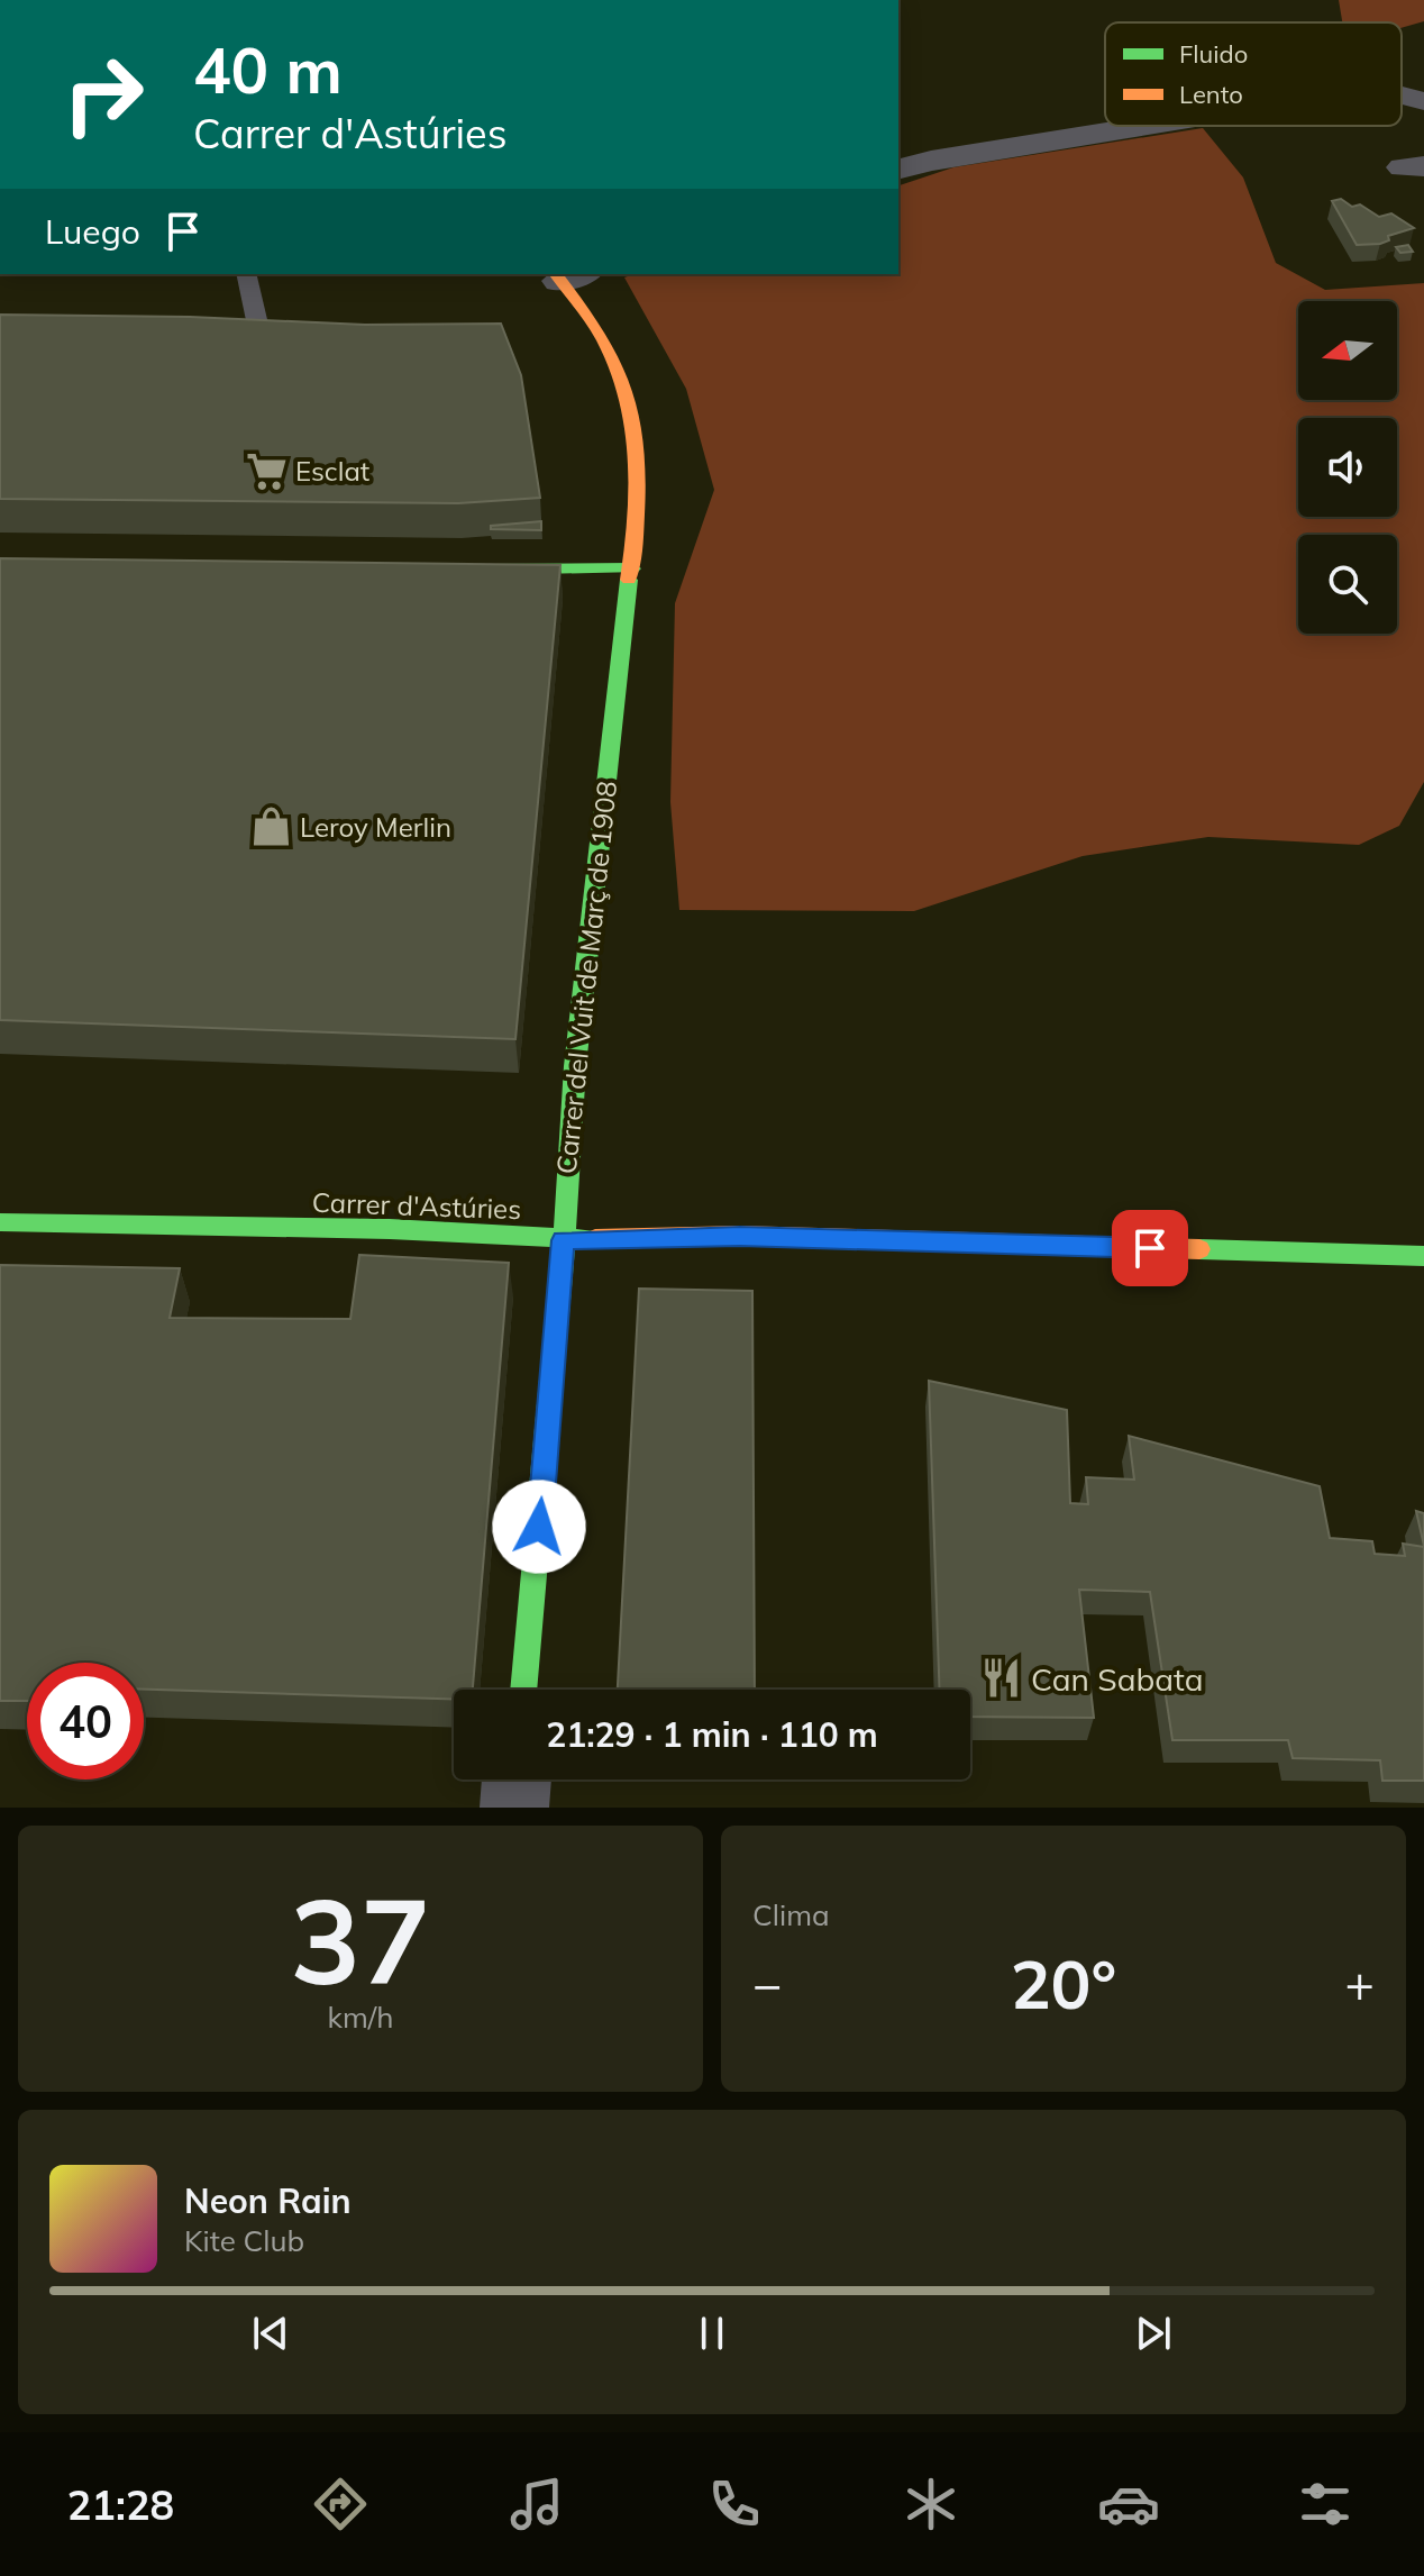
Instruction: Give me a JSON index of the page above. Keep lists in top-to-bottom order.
{
  "streets": {
    "street": ["Carrer del Vuit de Març de 1908", "Carrer d'Astúries"]
  },
  "crossings": [
    ["Carrer del Vuit de Març de 1908", "Carrer d'Astúries"]
  ],
  "places": {
    "supermarket": ["Esclat"],
    "shop": ["Leroy Merlin"],
    "restaurant": ["Can Sabata"]
  },
  "legend": ["Fluido", "Lento"],
  "north": "left",
  "page": {
    "turn": ["40 m", "Carrer d'Astúries"],
    "then": "Luego",
    "limit": "40",
    "trip": "21:29 · 1 min · 110 m",
    "tile": [
      ["37", "km/h"],
      "Clima"
    ],
    "heat": ["−", "20°", "+"],
    "song": ["Neon Rain", "Kite Club"],
    "tabs": "21:28"
  }
}
